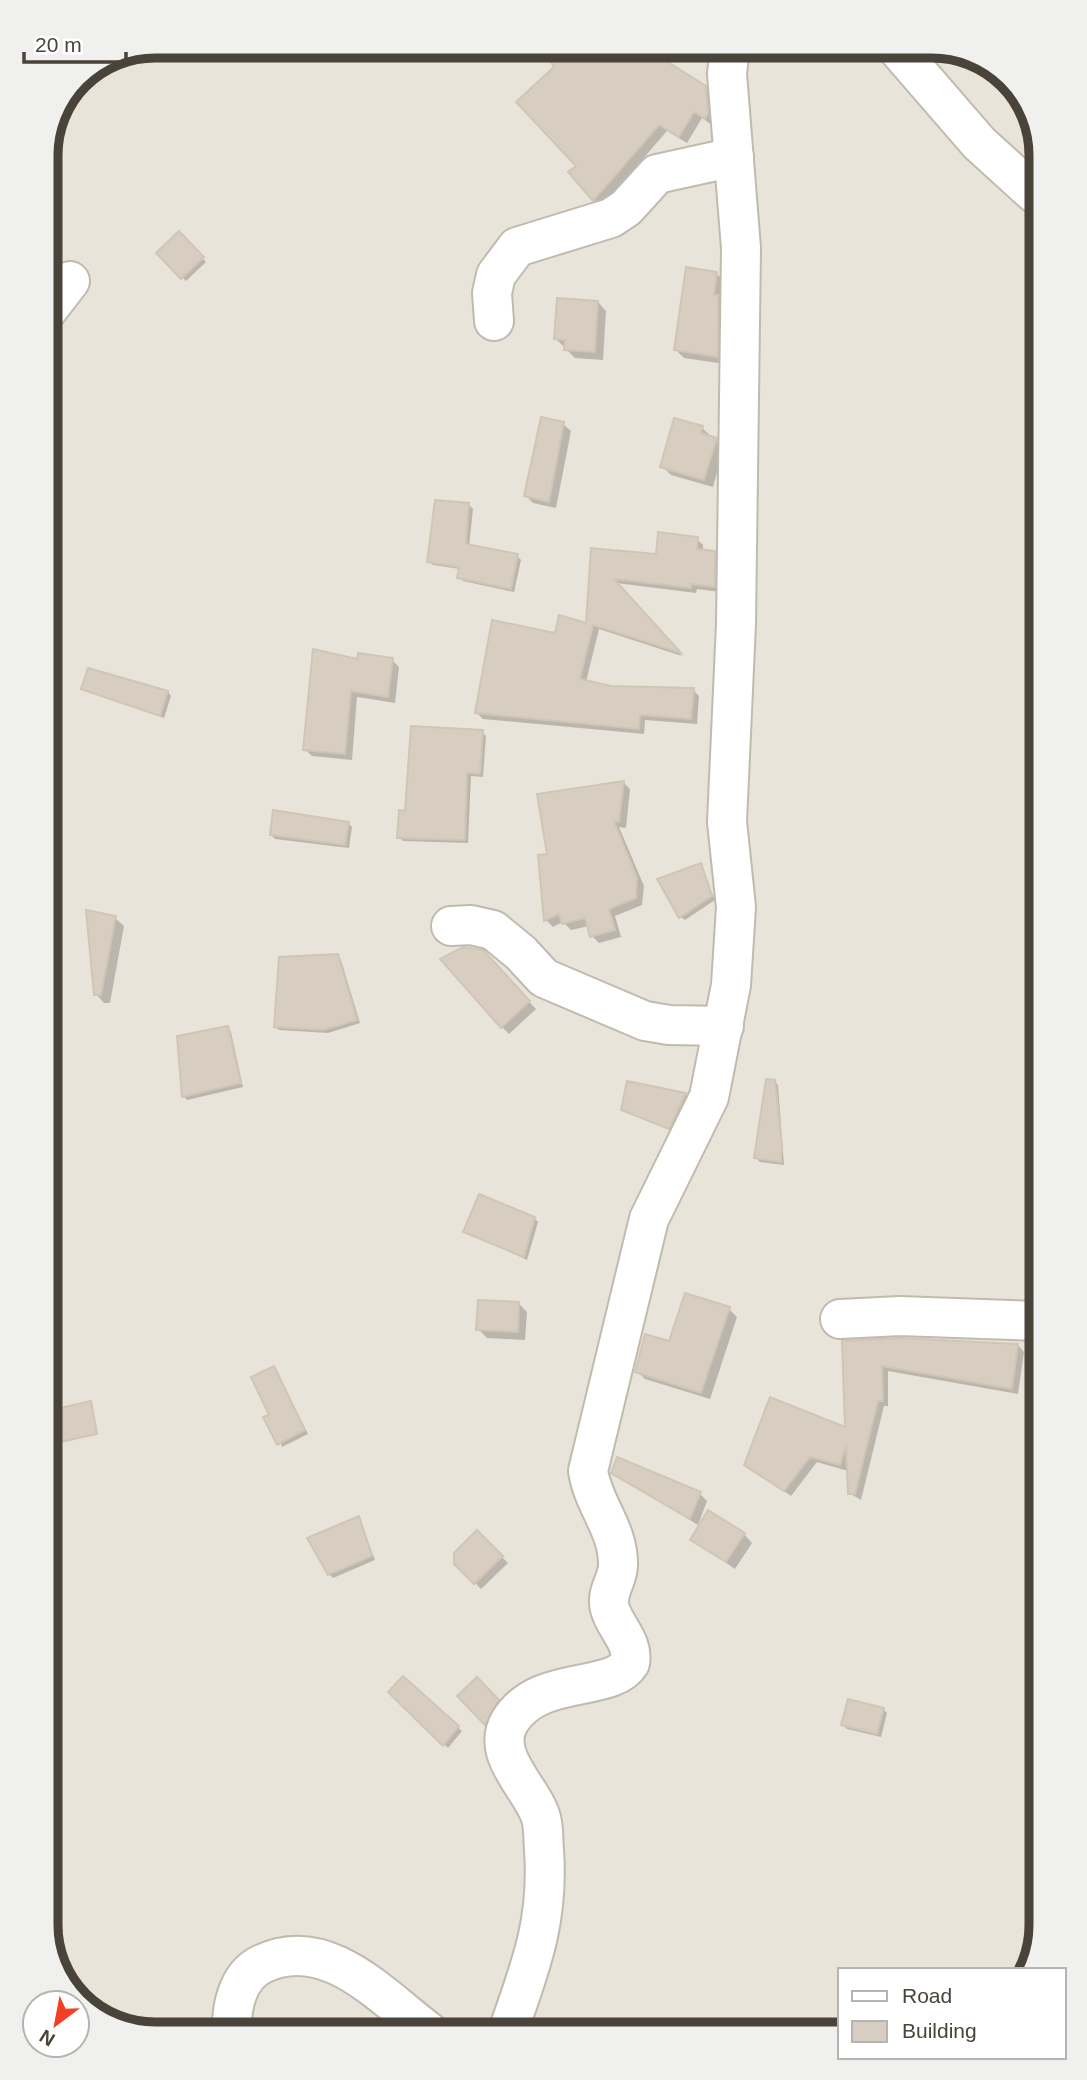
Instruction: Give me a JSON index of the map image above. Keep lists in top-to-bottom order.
{
  "legend": ["Road", "Building"],
  "scale_bar": "20 m",
  "north": "bottom left"
}
